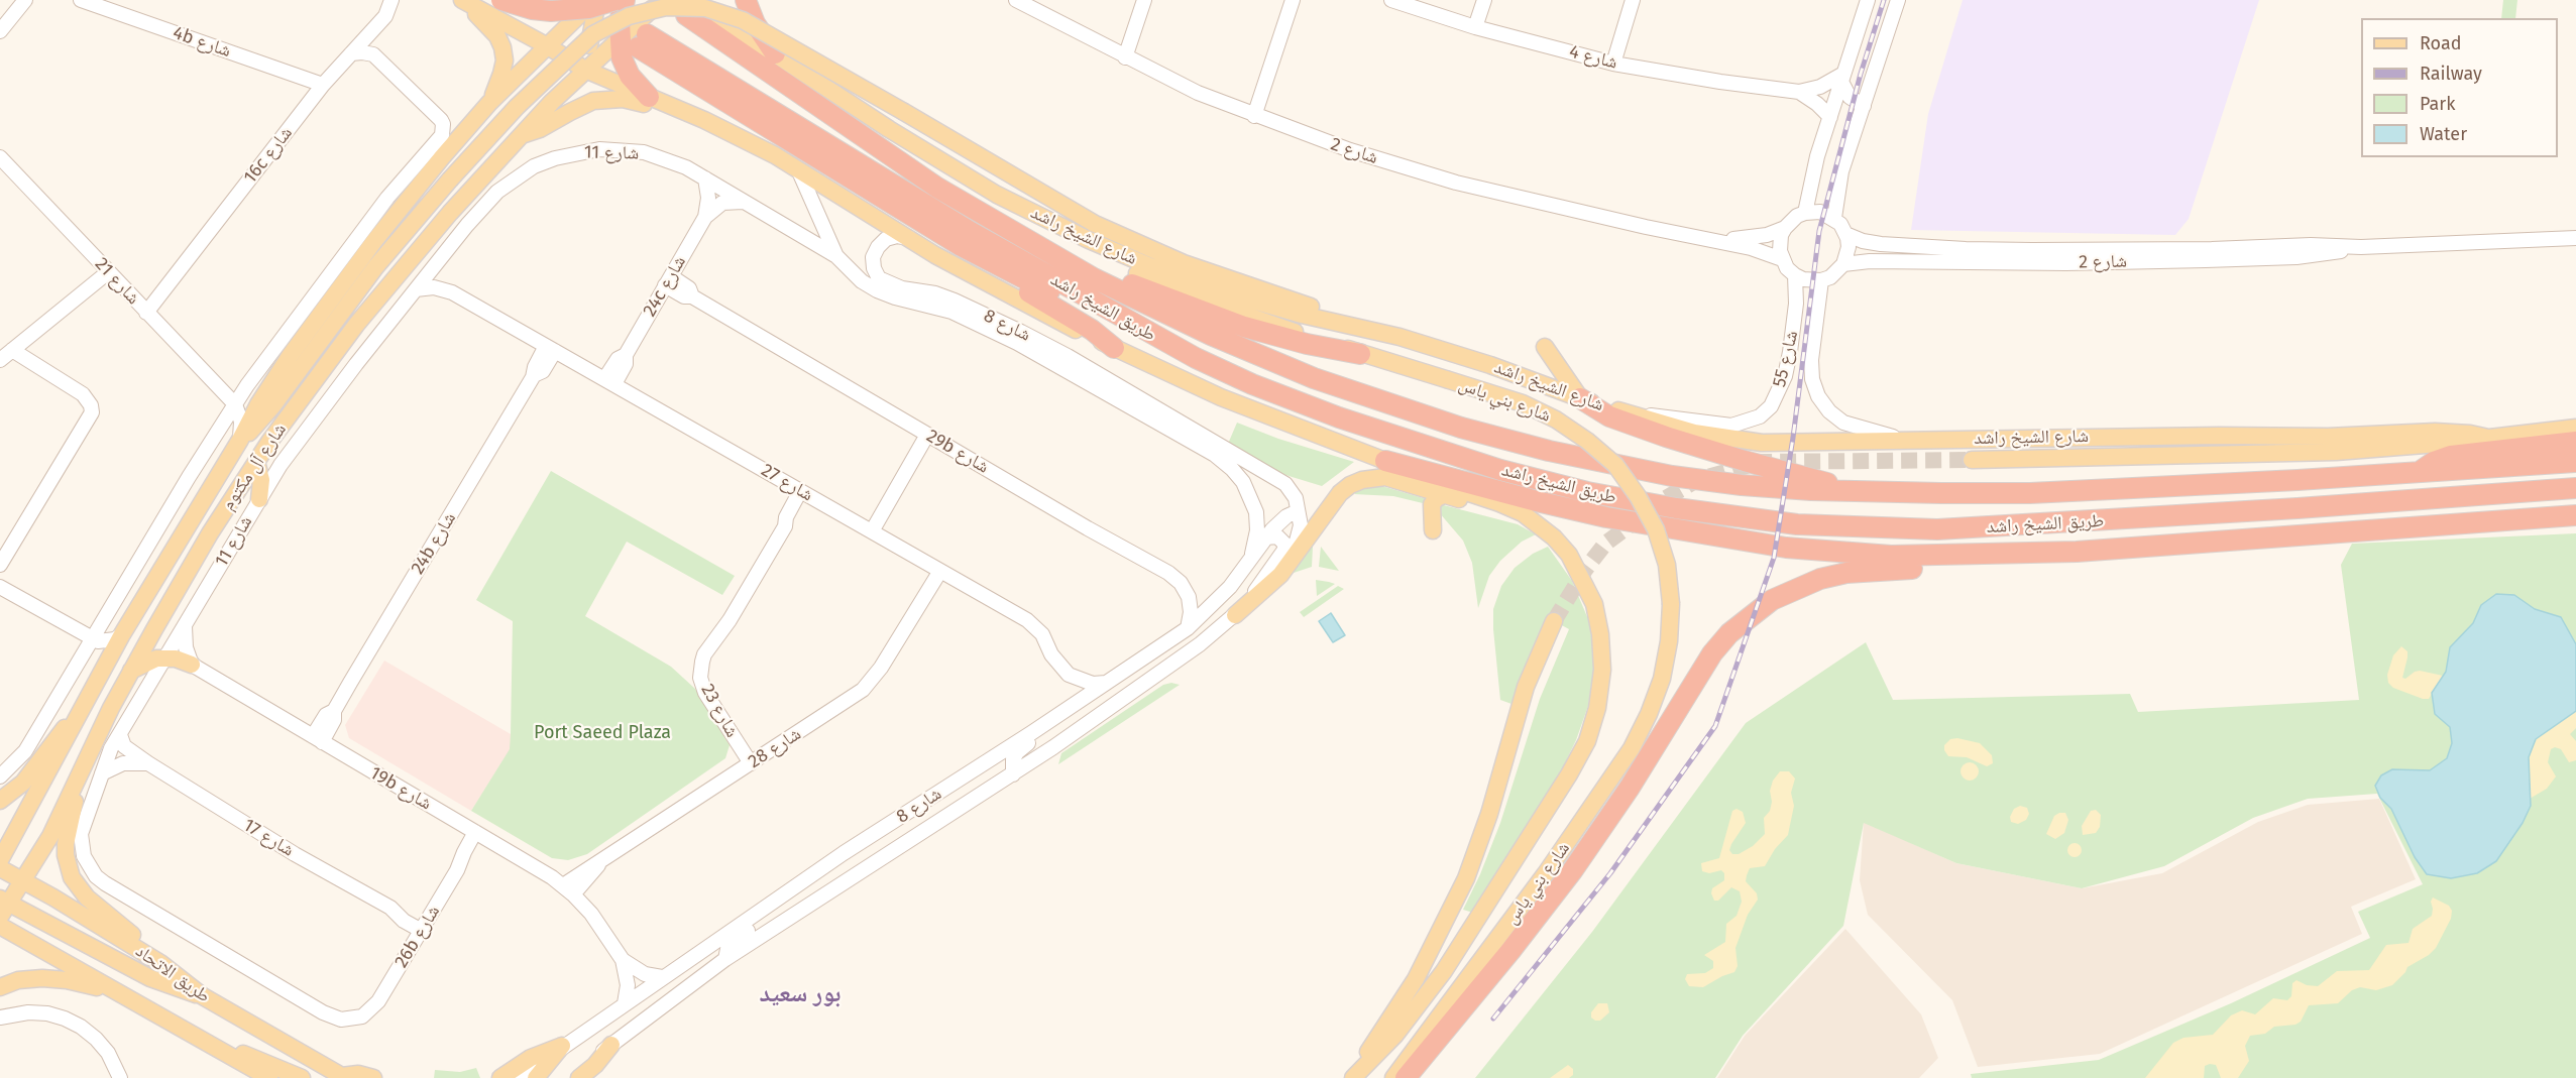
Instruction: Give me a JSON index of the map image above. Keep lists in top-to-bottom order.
{
  "streets": {
    "highway": ["طريق الشيخ راشد"],
    "main road": [
      "شارع الشيخ راشد",
      "شارع بني ياس",
      "شارع آل مكتوم",
      "طريق الاتحاد"
    ],
    "street": [
      "4b شارع",
      "شارع 4",
      "شارع 2",
      "شارع 11",
      "16c شارع",
      "شارع 21",
      "24c شارع",
      "شارع 8",
      "شارع 55",
      "29b شارع",
      "شارع 27",
      "24b شارع",
      "شارع 23",
      "شارع 28",
      "19b شارع",
      "شارع 17",
      "26b شارع"
    ]
  },
  "crossings": [
    ["4b شارع", "16c شارع"],
    ["شارع 2", "شارع 55"],
    ["شارع 11", "24c شارع"],
    ["شارع 11", "شارع 27"],
    ["شارع 11", "شارع 17"],
    ["شارع 11", "26b شارع"],
    ["16c شارع", "شارع 21"],
    ["شارع الشيخ راشد", "طريق الشيخ راشد"],
    ["شارع الشيخ راشد", "شارع 55"],
    ["شارع الشيخ راشد", "شارع بني ياس"],
    ["24c شارع", "29b شارع"],
    ["24c شارع", "شارع 27"],
    ["شارع 8", "29b شارع"],
    ["شارع 8", "شارع 27"],
    ["شارع 8", "19b شارع"],
    ["شارع آل مكتوم", "طريق الاتحاد"],
    ["شارع 27", "24b شارع"],
    ["شارع 27", "شارع 23"],
    ["شارع 27", "شارع 28"],
    ["24b شارع", "19b شارع"],
    ["شارع 23", "شارع 28"],
    ["شارع 28", "19b شارع"],
    ["19b شارع", "26b شارع"],
    ["شارع 17", "26b شارع"]
  ],
  "districts": ["بور سعيد"],
  "parks": ["Port Saeed Plaza"],
  "legend": [
    "Road",
    "Railway",
    "Park",
    "Water"
  ]
}
